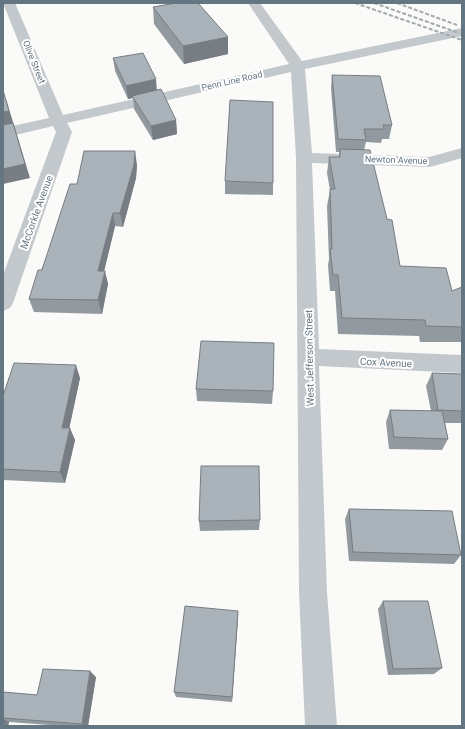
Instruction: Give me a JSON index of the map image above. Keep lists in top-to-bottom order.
{
  "streets": {
    "street": [
      "Olive Street",
      "Penn Line Road",
      "Newton Avenue",
      "McCorkle Avenue",
      "West Jefferson Street",
      "Cox Avenue"
    ]
  },
  "crossings": [
    ["Olive Street", "Penn Line Road"],
    ["Olive Street", "McCorkle Avenue"],
    ["Penn Line Road", "McCorkle Avenue"],
    ["Penn Line Road", "West Jefferson Street"],
    ["Newton Avenue", "West Jefferson Street"],
    ["West Jefferson Street", "Cox Avenue"]
  ]
}
